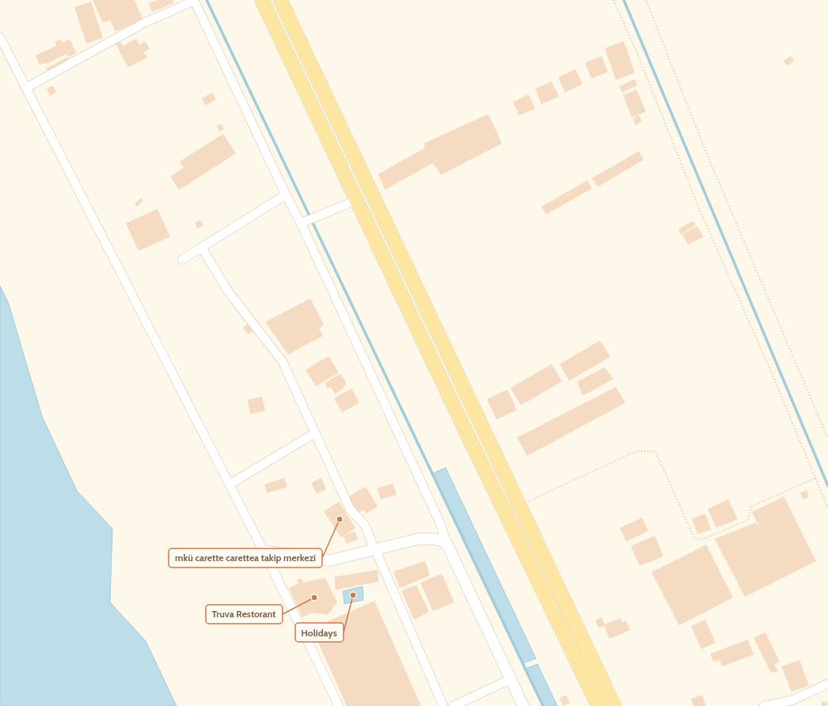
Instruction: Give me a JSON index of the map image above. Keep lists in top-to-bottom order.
{
  "places": ["mkü carette carettea takip merkezi", "Holidays", "Truva Restorant"]
}
